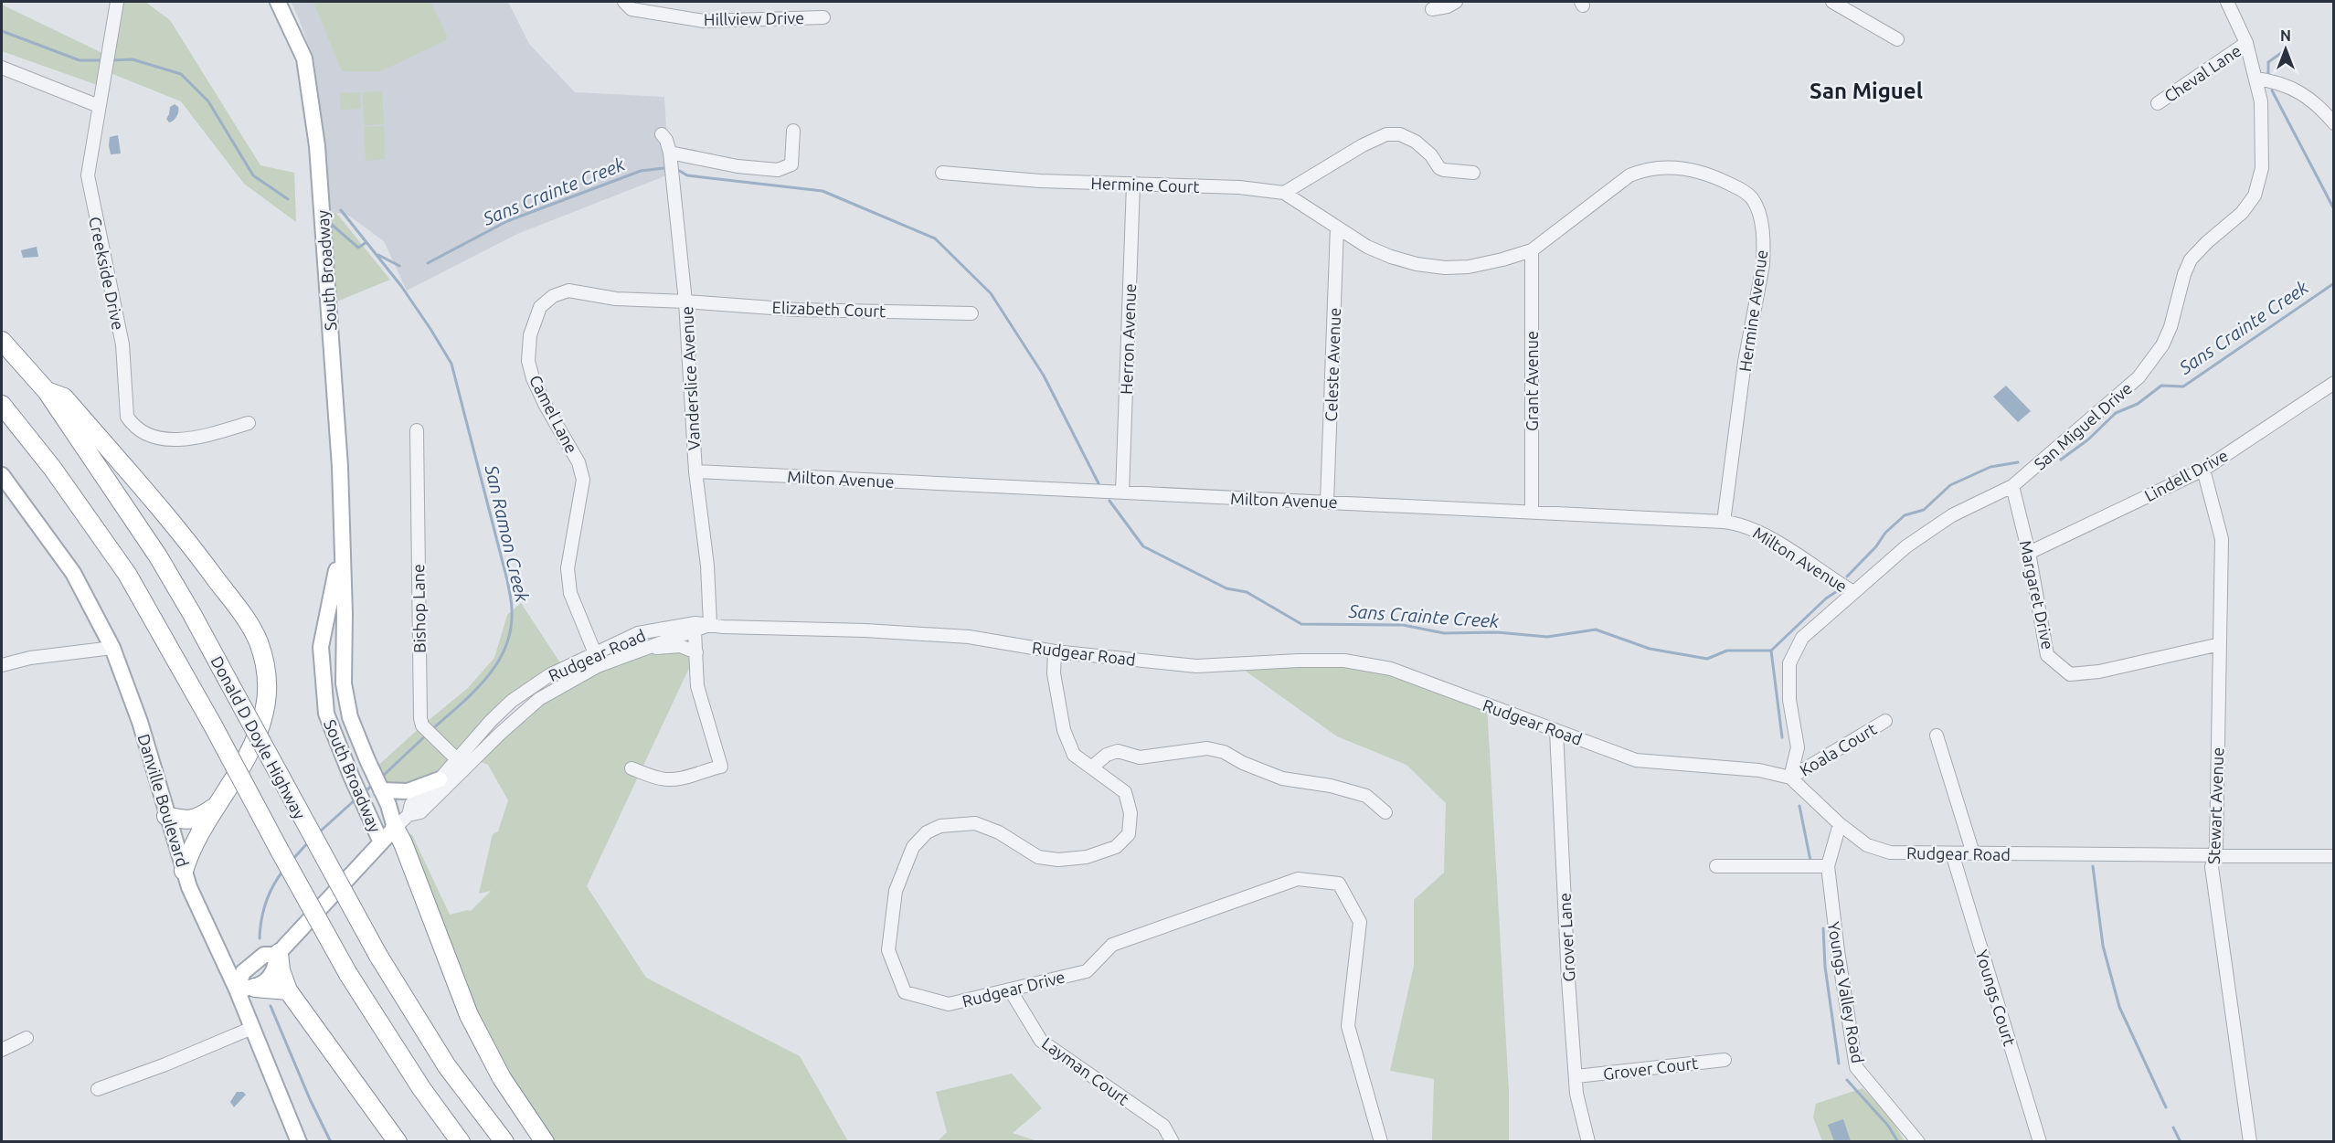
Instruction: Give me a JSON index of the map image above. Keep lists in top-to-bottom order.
{
  "streets": {
    "highway": ["Donald D Doyle Highway"],
    "main road": ["South Broadway", "Rudgear Road", "Danville Boulevard"],
    "street": [
      "Hillview Drive",
      "Cheval Lane",
      "Hermine Court",
      "Creekside Drive",
      "Elizabeth Court",
      "Hermine Avenue",
      "Herron Avenue",
      "Celeste Avenue",
      "Vanderslice Avenue",
      "Grant Avenue",
      "Camel Lane",
      "San Miguel Drive",
      "Lindell Drive",
      "Milton Avenue",
      "Margaret Drive",
      "Bishop Lane",
      "Koala Court",
      "Stewart Avenue",
      "Grover Lane",
      "Rudgear Drive",
      "Youngs Valley Road",
      "Youngs Court",
      "Grover Court",
      "Layman Court"
    ]
  },
  "crossings": [
    ["Cheval Lane", "San Miguel Drive"],
    ["Hermine Court", "Hermine Avenue"],
    ["Hermine Court", "Herron Avenue"],
    ["Hermine Court", "Celeste Avenue"],
    ["South Broadway", "Rudgear Road"],
    ["Elizabeth Court", "Vanderslice Avenue"],
    ["Elizabeth Court", "Camel Lane"],
    ["Hermine Avenue", "Celeste Avenue"],
    ["Hermine Avenue", "Grant Avenue"],
    ["Hermine Avenue", "Milton Avenue"],
    ["Herron Avenue", "Milton Avenue"],
    ["Celeste Avenue", "Milton Avenue"],
    ["Vanderslice Avenue", "Camel Lane"],
    ["Vanderslice Avenue", "Milton Avenue"],
    ["Vanderslice Avenue", "Rudgear Road"],
    ["Grant Avenue", "Milton Avenue"],
    ["Camel Lane", "Rudgear Road"],
    ["San Miguel Drive", "Milton Avenue"],
    ["San Miguel Drive", "Margaret Drive"],
    ["San Miguel Drive", "Rudgear Road"],
    ["San Miguel Drive", "Koala Court"],
    ["Lindell Drive", "Margaret Drive"],
    ["Lindell Drive", "Stewart Avenue"],
    ["Margaret Drive", "Stewart Avenue"],
    ["Bishop Lane", "Rudgear Road"],
    ["Rudgear Road", "Koala Court"],
    ["Rudgear Road", "Danville Boulevard"],
    ["Rudgear Road", "Stewart Avenue"],
    ["Rudgear Road", "Grover Lane"],
    ["Rudgear Road", "Rudgear Drive"],
    ["Rudgear Road", "Youngs Valley Road"],
    ["Rudgear Road", "Youngs Court"],
    ["Grover Lane", "Grover Court"],
    ["Rudgear Drive", "Layman Court"]
  ],
  "districts": ["San Miguel"],
  "water": ["Sans Crainte Creek", "San Ramon Creek"],
  "north": "top"
}
